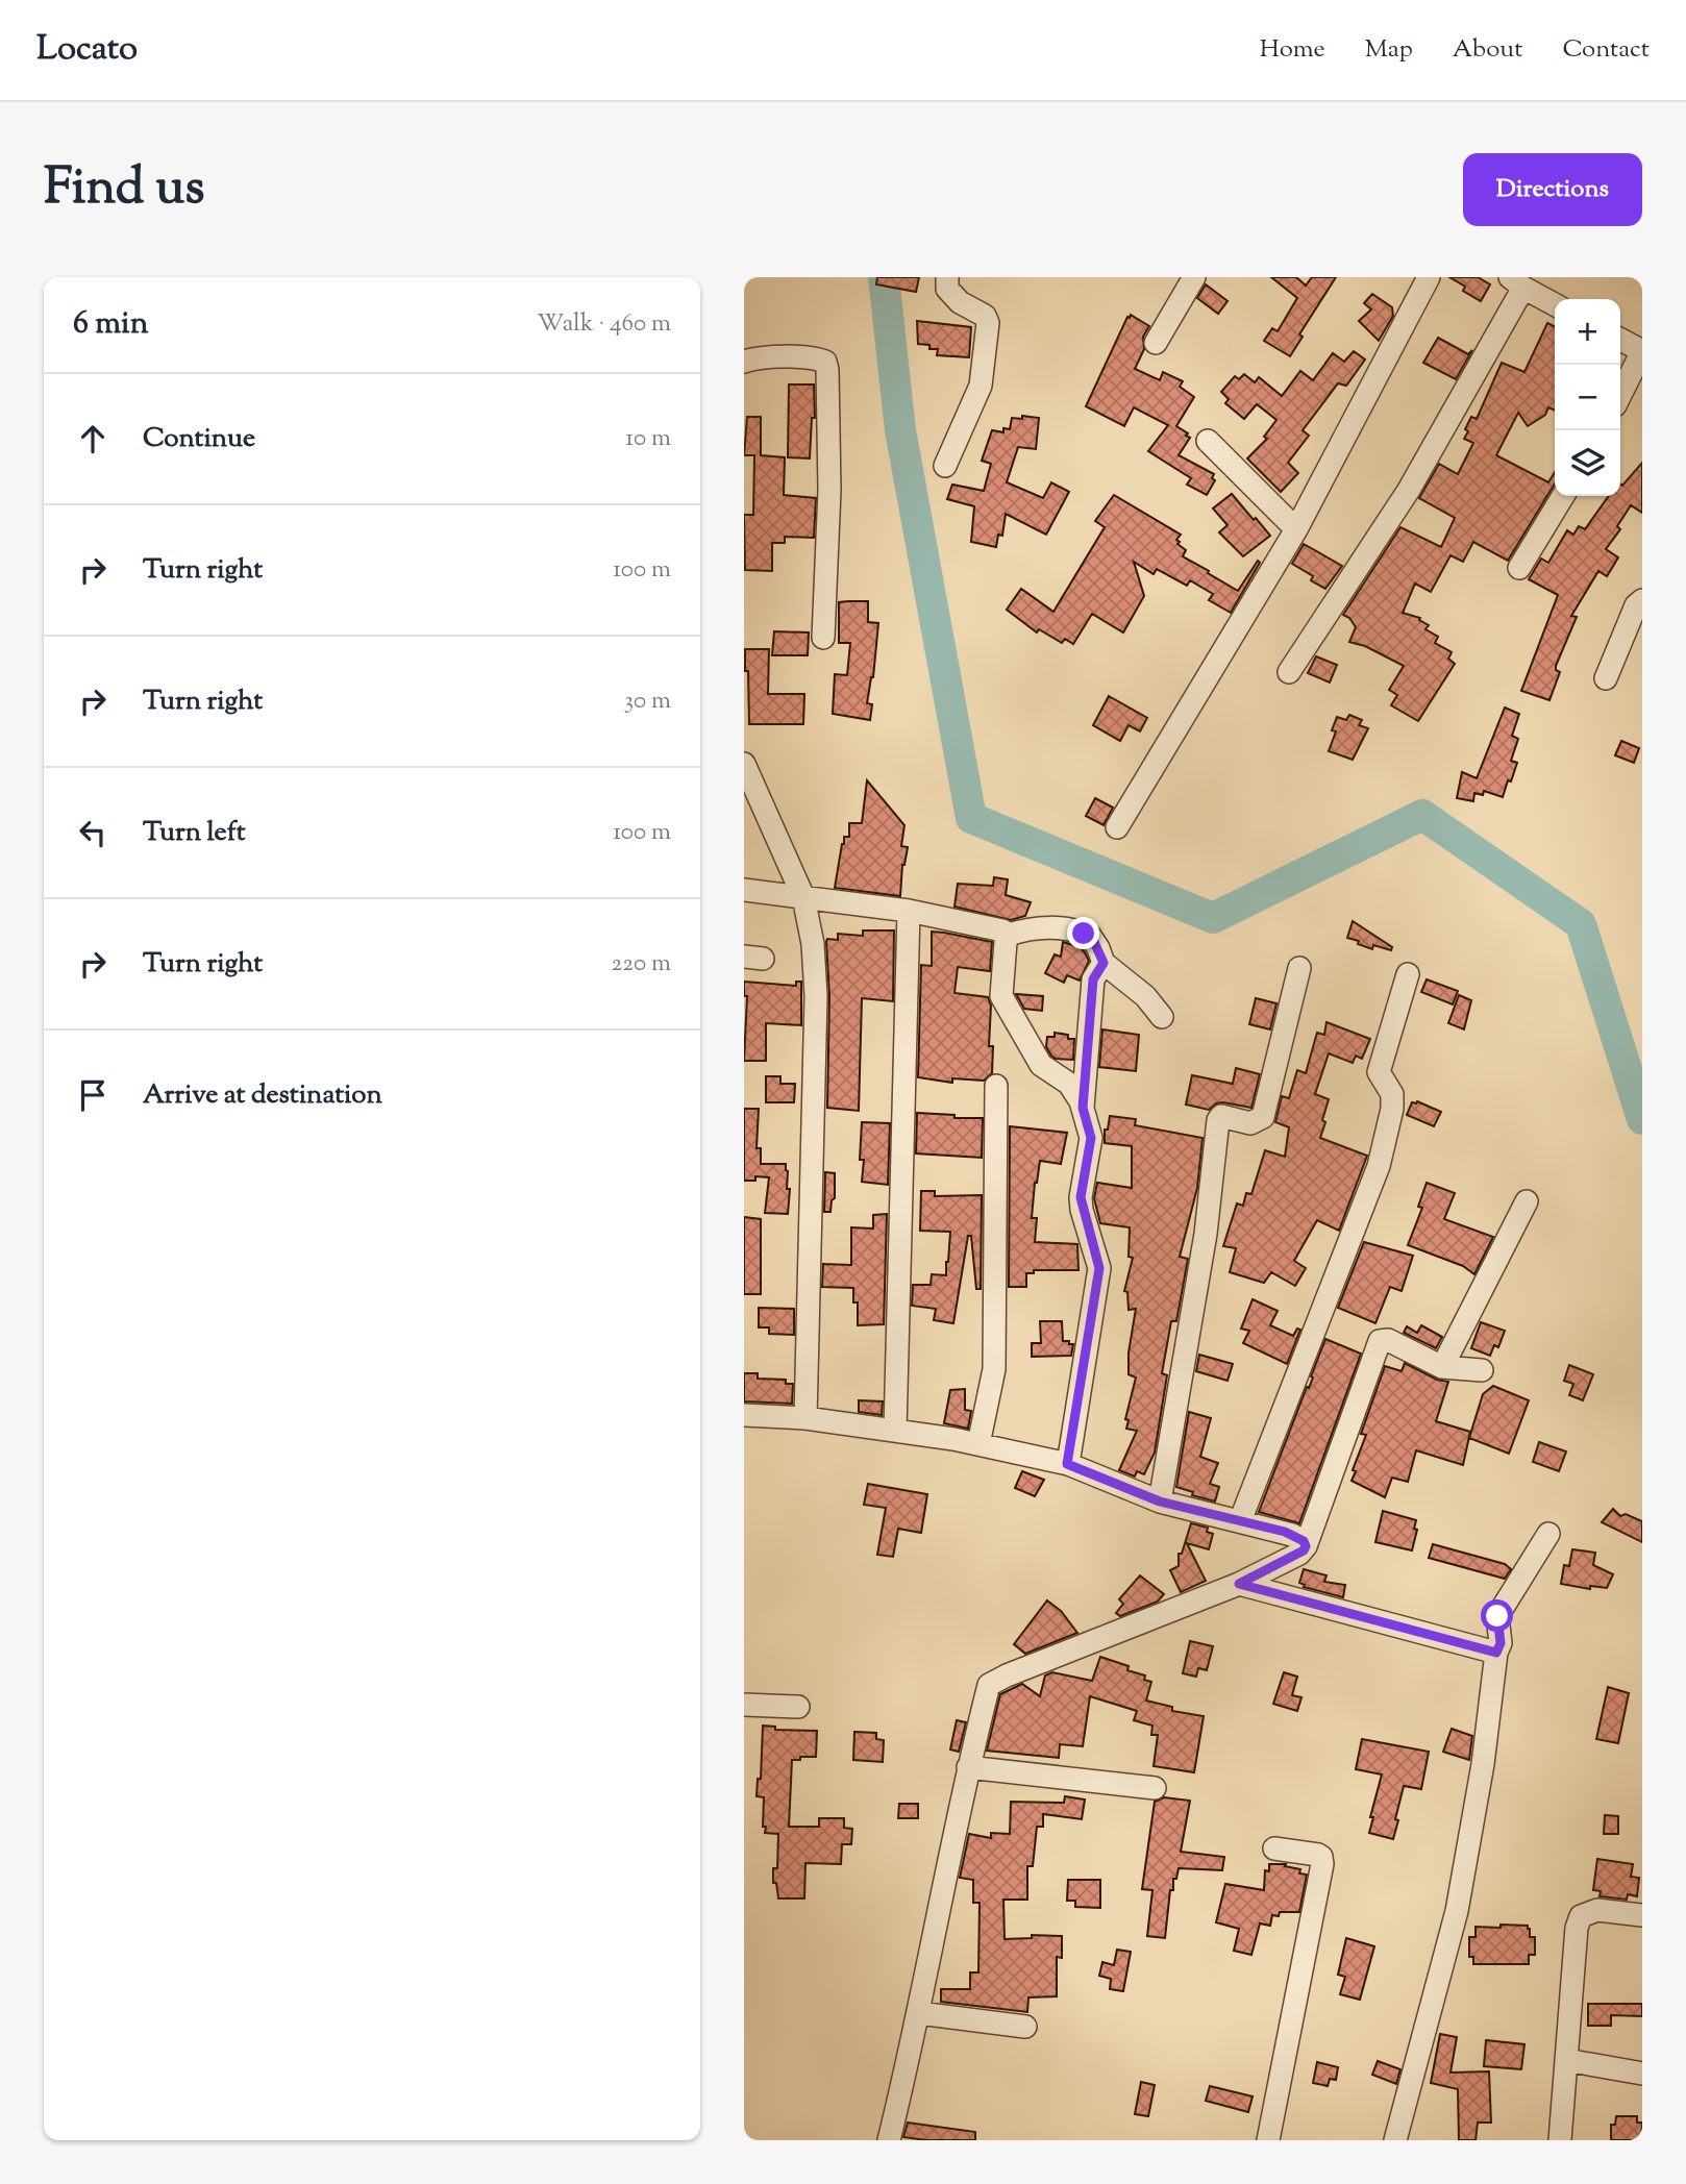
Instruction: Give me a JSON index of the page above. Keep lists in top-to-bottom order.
{
  "page": {
    "header": "Locato",
    "nav": [
      "Home",
      "Map",
      "About",
      "Contact"
    ],
    "title": "Find us",
    "buttons": "Directions",
    "heading": ["6 min", "Walk · 460 m"],
    "map_buttons": ["+", "−"],
    "list": [
      ["Continue", "10 m"],
      ["Turn right", "100 m"],
      ["Turn right", "30 m"],
      ["Turn left", "100 m"],
      ["Turn right", "220 m"],
      "Arrive at destination"
    ]
  }
}
